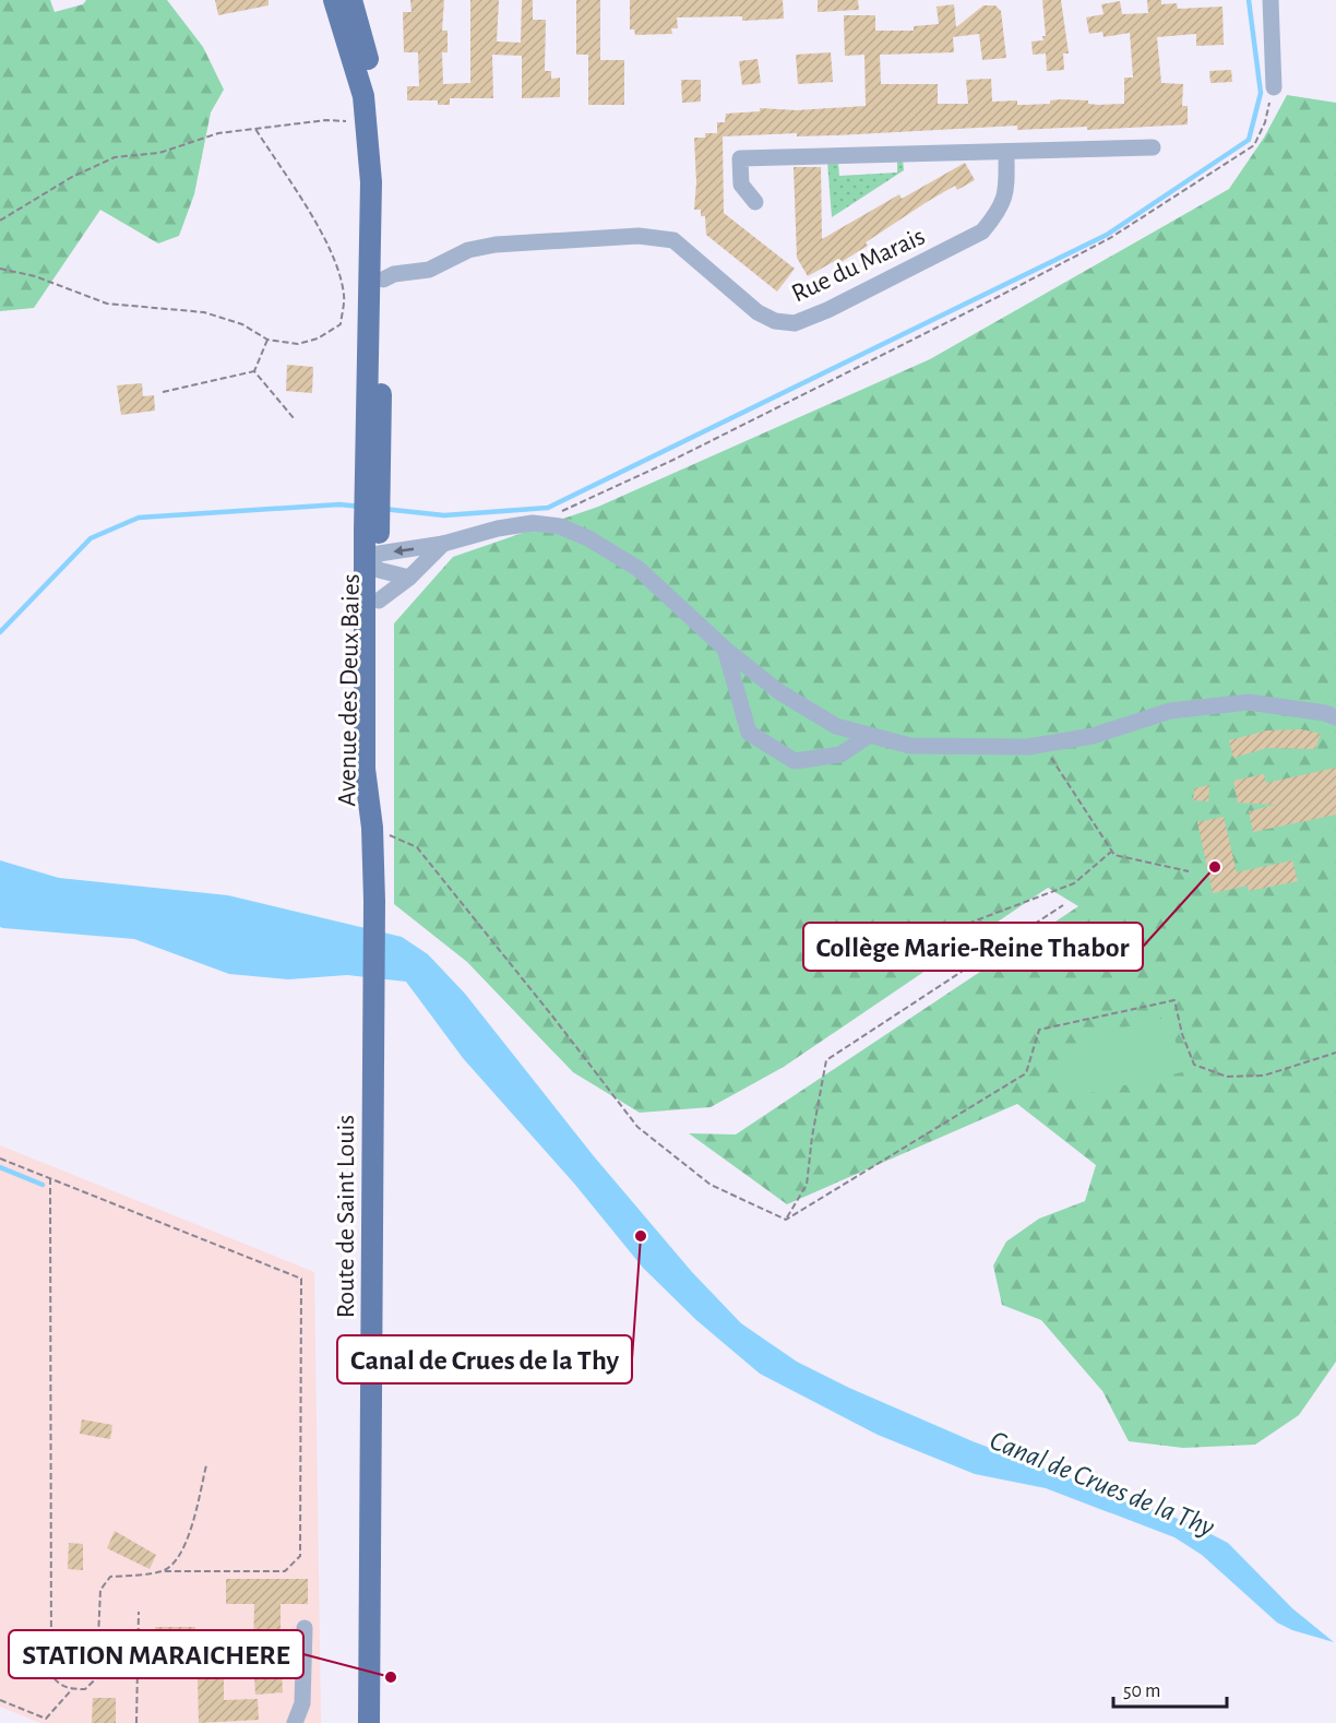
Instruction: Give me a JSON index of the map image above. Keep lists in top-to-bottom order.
{
  "streets": {
    "main road": ["Avenue des Deux Baies", "Route de Saint Louis"],
    "street": ["Rue du Marais"]
  },
  "crossings": [
    ["Rue du Marais", "Avenue des Deux Baies"],
    ["Avenue des Deux Baies", "Route de Saint Louis"]
  ],
  "water": ["Canal de Crues de la Thy"],
  "places": ["Collège Marie-Reine Thabor", "Canal de Crues de la Thy", "STATION MARAICHERE"],
  "scale_bar": "50 m"
}
